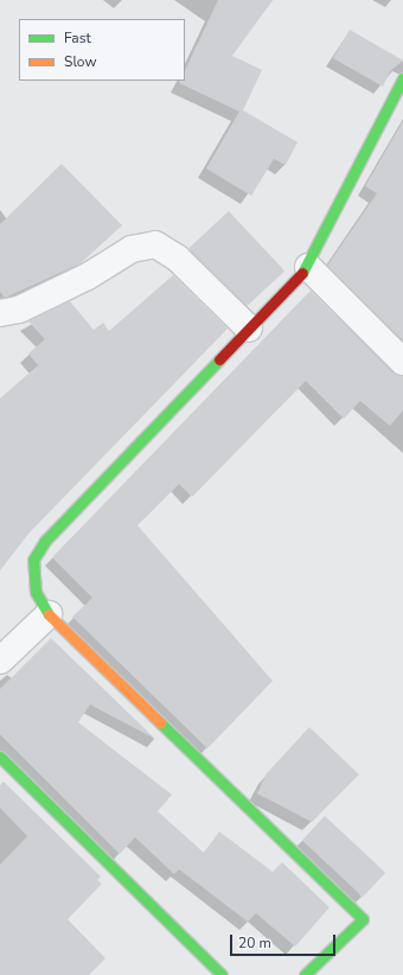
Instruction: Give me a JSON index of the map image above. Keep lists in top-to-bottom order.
{
  "legend": ["Fast", "Slow"],
  "scale_bar": "20 m"
}
